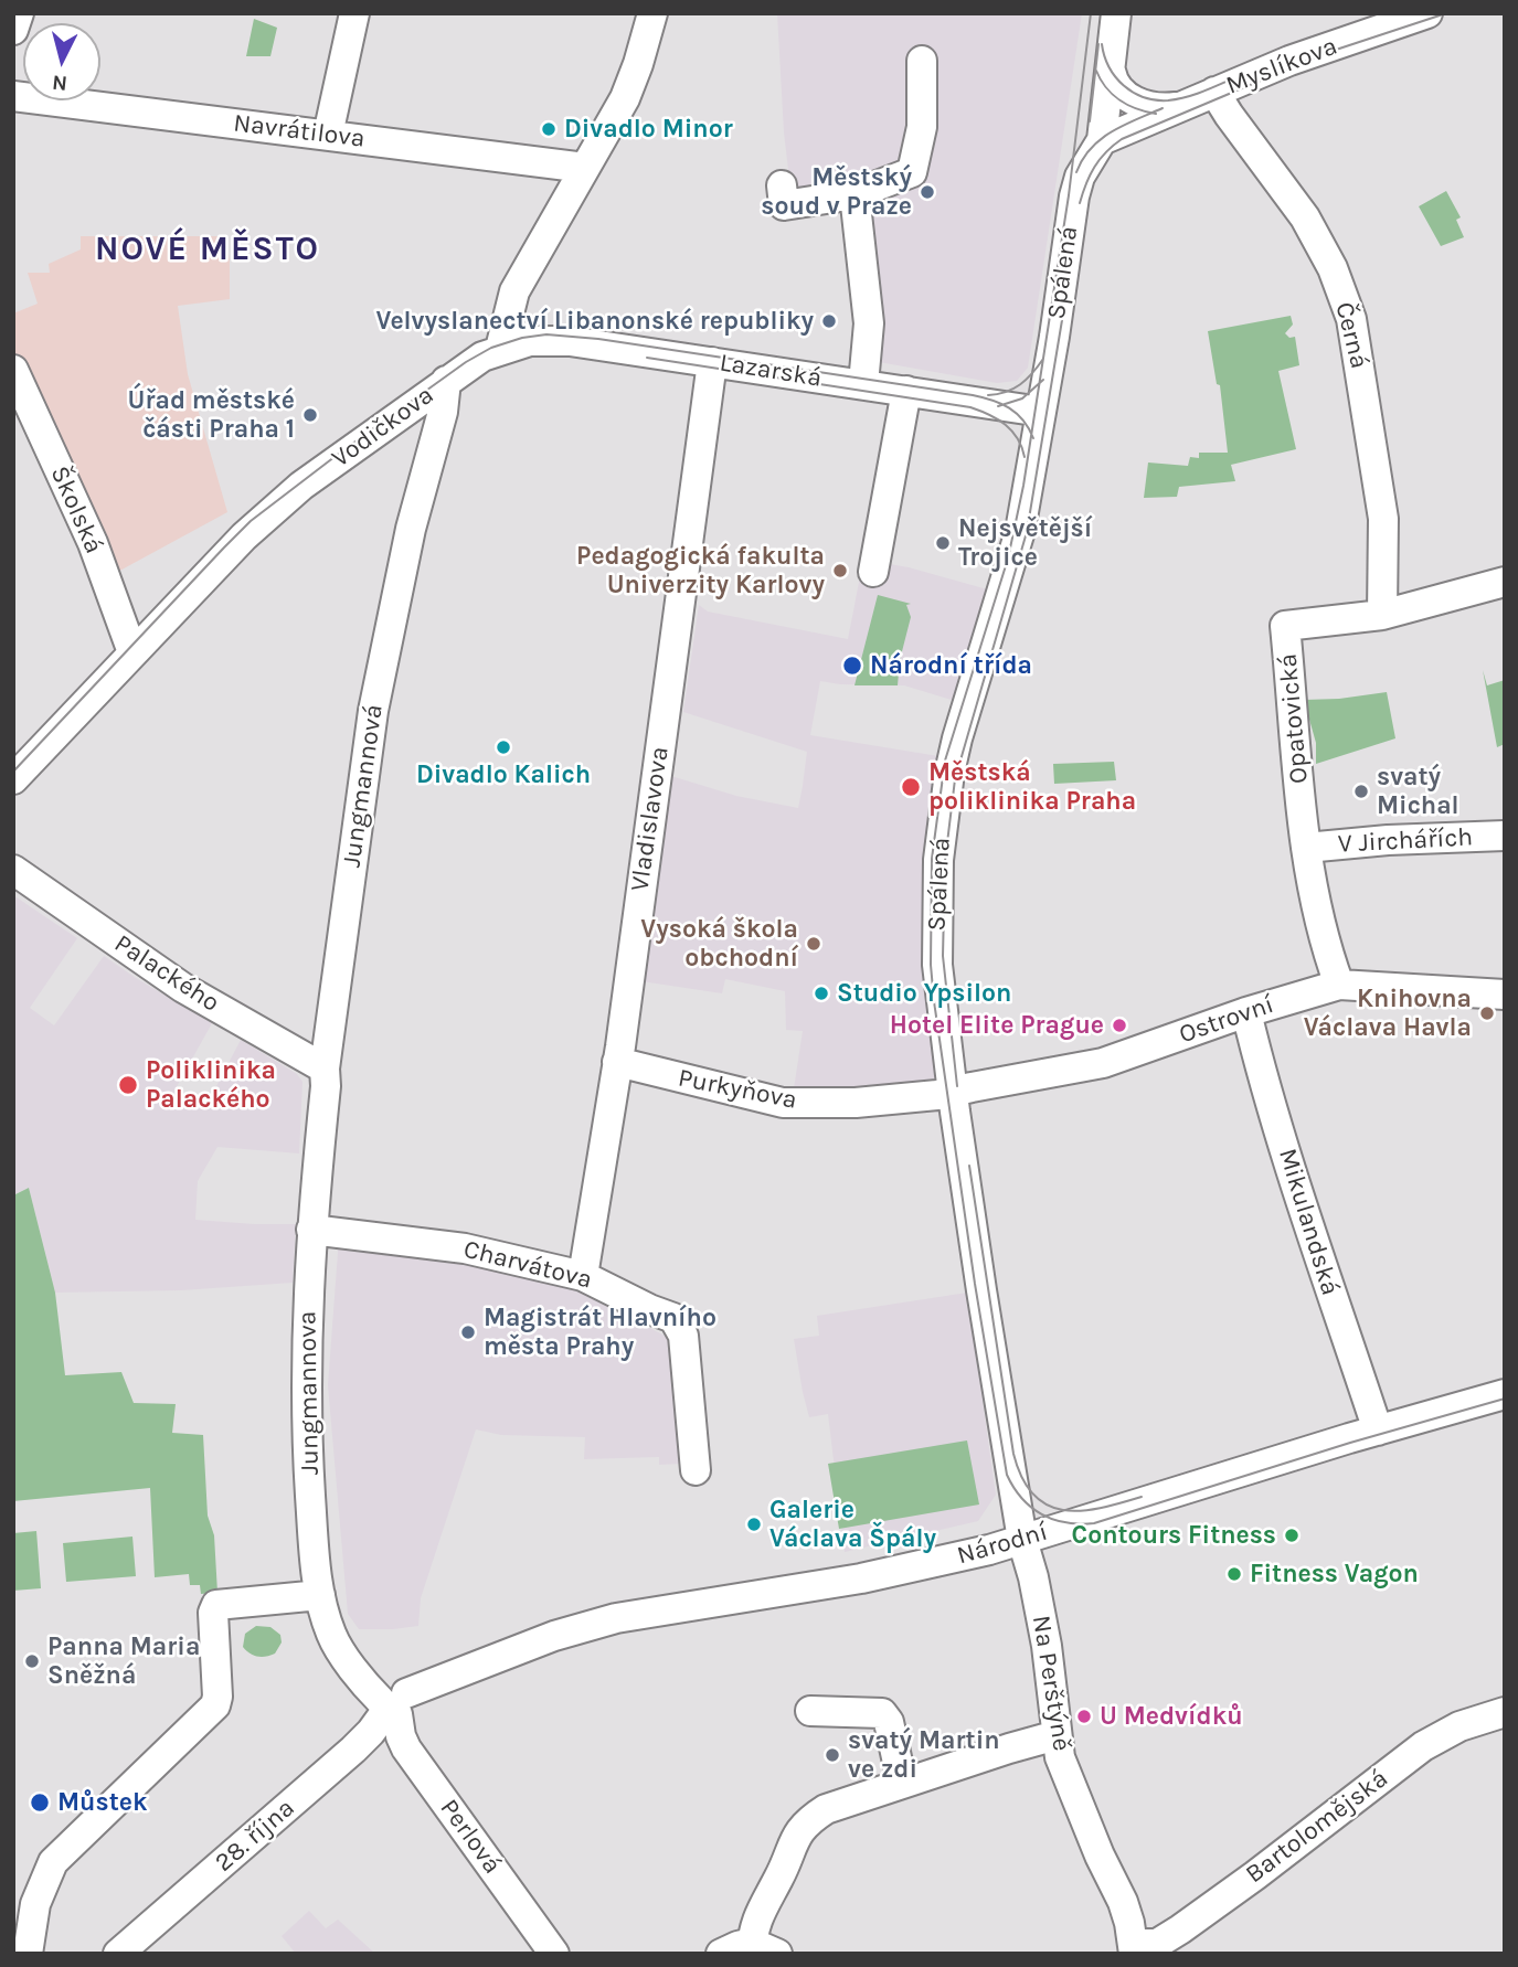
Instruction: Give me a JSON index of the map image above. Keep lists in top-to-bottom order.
{
  "streets": {
    "street": [
      "Myslíkova",
      "Navrátilova",
      "Spálená",
      "Černá",
      "Lazarská",
      "Vodičkova",
      "Školská",
      "Opatovická",
      "Jungmannová",
      "Vladislavova",
      "V Jirchářích",
      "Palackého",
      "Ostrovní",
      "Purkyňova",
      "Mikulandská",
      "Charvátova",
      "Jungmannova",
      "Národní",
      "Na Perštýně",
      "Bartolomějská",
      "28. října",
      "Perlová"
    ]
  },
  "crossings": [
    ["Myslíkova", "Spálená"],
    ["Myslíkova", "Černá"],
    ["Spálená", "Lazarská"],
    ["Spálená", "Ostrovní"],
    ["Spálená", "Purkyňova"],
    ["Spálená", "Národní"],
    ["Spálená", "Na Perštýně"],
    ["Černá", "Opatovická"],
    ["Lazarská", "Vodičkova"],
    ["Lazarská", "Vladislavova"],
    ["Vodičkova", "Školská"],
    ["Vodičkova", "Jungmannová"],
    ["Opatovická", "V Jirchářích"],
    ["Opatovická", "Ostrovní"],
    ["Jungmannová", "Palackého"],
    ["Jungmannová", "Jungmannova"],
    ["Vladislavova", "Purkyňova"],
    ["Vladislavova", "Charvátova"],
    ["Palackého", "Jungmannova"],
    ["Ostrovní", "Purkyňova"],
    ["Ostrovní", "Mikulandská"],
    ["Mikulandská", "Národní"],
    ["Charvátova", "Jungmannova"],
    ["Jungmannova", "Národní"],
    ["Jungmannova", "28. října"],
    ["Jungmannova", "Perlová"],
    ["Národní", "Na Perštýně"],
    ["Národní", "28. října"],
    ["Národní", "Perlová"],
    ["Na Perštýně", "Bartolomějská"],
    ["28. října", "Perlová"]
  ],
  "districts": ["NOVÉ MĚSTO"],
  "places": [
    "Divadlo Minor",
    "Městský soud v Praze",
    "Velvyslanectví Libanonské republiky",
    "Úřad městské části Praha 1",
    "Nejsvětější Trojice",
    "Pedagogická fakulta Univerzity Karlovy",
    "Národní třída",
    "Divadlo Kalich",
    "Městská poliklinika Praha",
    "svatý Michal",
    "Vysoká škola obchodní",
    "Studio Ypsilon",
    "Knihovna Václava Havla",
    "Hotel Elite Prague",
    "Poliklinika Palackého",
    "Magistrát Hlavního města Prahy",
    "Galerie Václava Špály",
    "Contours Fitness",
    "Fitness Vagon",
    "Panna Maria Sněžná",
    "U Medvídků",
    "svatý Martin ve zdi",
    "Můstek"
  ],
  "north": "bottom"
}
